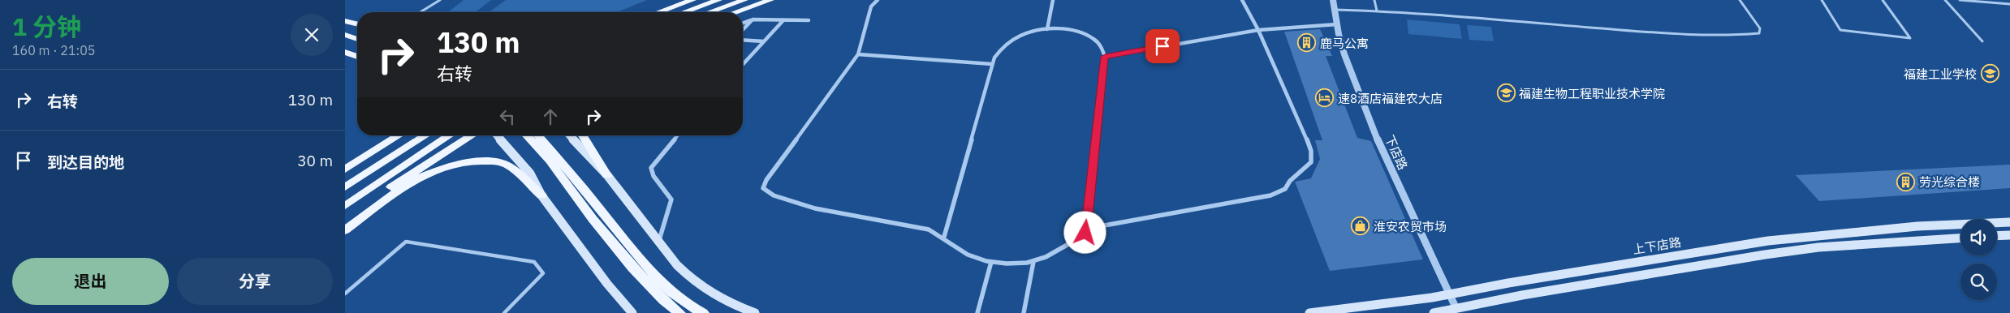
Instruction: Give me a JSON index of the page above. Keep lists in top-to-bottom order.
{
  "streets": {
    "main road": ["上下店路"],
    "street": ["下店路"]
  },
  "crossings": [
    ["下店路", "上下店路"]
  ],
  "places": {
    "building": ["鹿马公寓", "劳光综合楼"],
    "school or university": ["福建工业学校", "福建生物工程职业技术学院"],
    "hotel": ["速8酒店福建农大店"],
    "shop": ["淮安农贸市场"]
  },
  "page": {
    "heading": ["1 分钟", "160 m · 21:05"],
    "turn": ["130 m", "右转"],
    "list": [
      {
        "name": "右转",
        "value": "130 m"
      },
      {
        "name": "到达目的地",
        "value": "30 m"
      }
    ],
    "buttons": ["退出", "分享"]
  }
}
